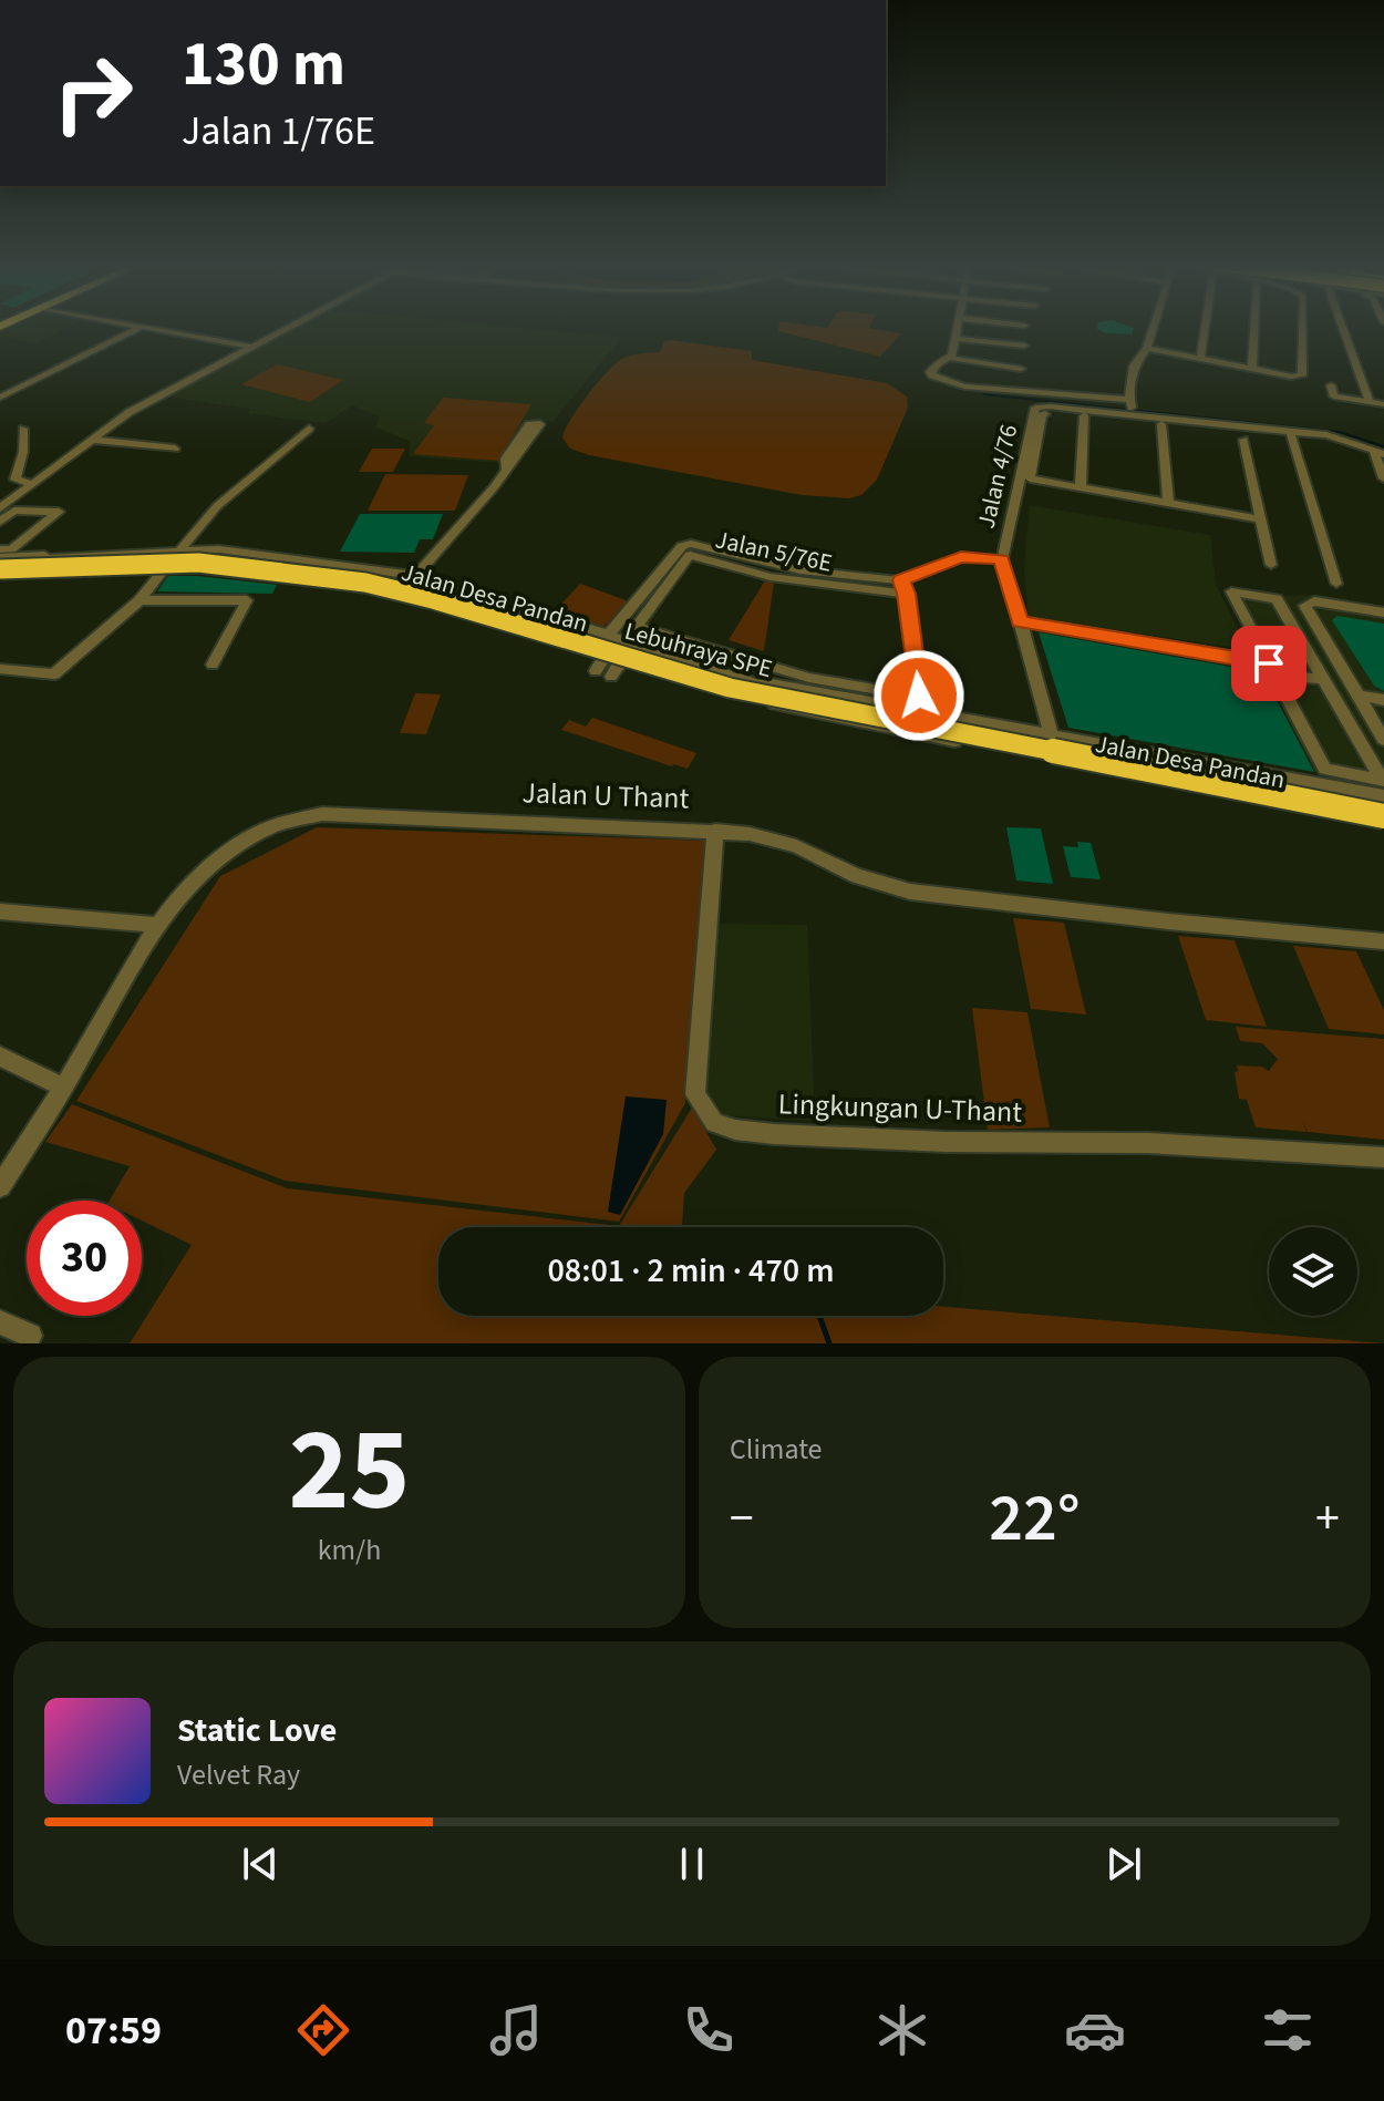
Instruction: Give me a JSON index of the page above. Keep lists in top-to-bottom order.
{
  "streets": {
    "highway": ["Lebuhraya SPE"],
    "street": [
      "Jalan 4/76",
      "Jalan 5/76E",
      "Jalan Desa Pandan",
      "Jalan U Thant",
      "Lingkungan U-Thant"
    ]
  },
  "crossings": [
    ["Jalan 4/76", "Jalan Desa Pandan"],
    ["Jalan Desa Pandan", "Lebuhraya SPE"],
    ["Jalan U Thant", "Lingkungan U-Thant"]
  ],
  "page": {
    "turn": ["130 m", "Jalan 1/76E"],
    "limit": "30",
    "trip": "08:01 · 2 min · 470 m",
    "tile": [
      ["25", "km/h"],
      "Climate"
    ],
    "heat": ["−", "22°", "+"],
    "song": ["Static Love", "Velvet Ray"],
    "tabs": "07:59"
  }
}
